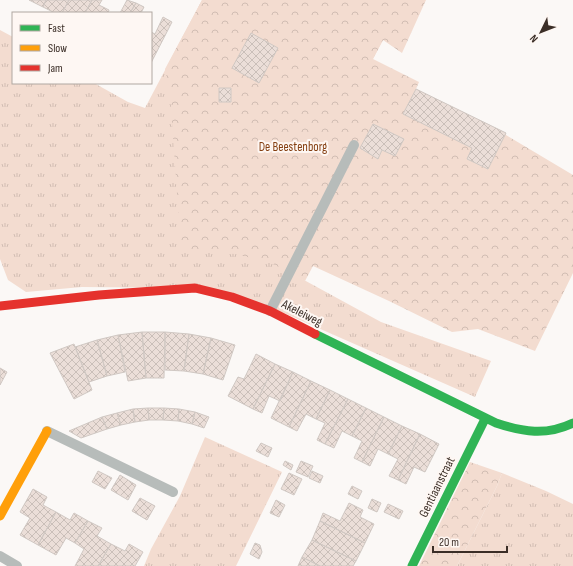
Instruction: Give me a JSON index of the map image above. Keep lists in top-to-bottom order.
{
  "streets": {
    "street": ["Akeleiweg", "Gentiaanstraat"]
  },
  "crossings": [
    ["Akeleiweg", "Gentiaanstraat"]
  ],
  "parks": ["De Beestenborg"],
  "legend": ["Fast", "Slow", "Jam"],
  "scale_bar": "20 m",
  "north": "bottom left"
}
